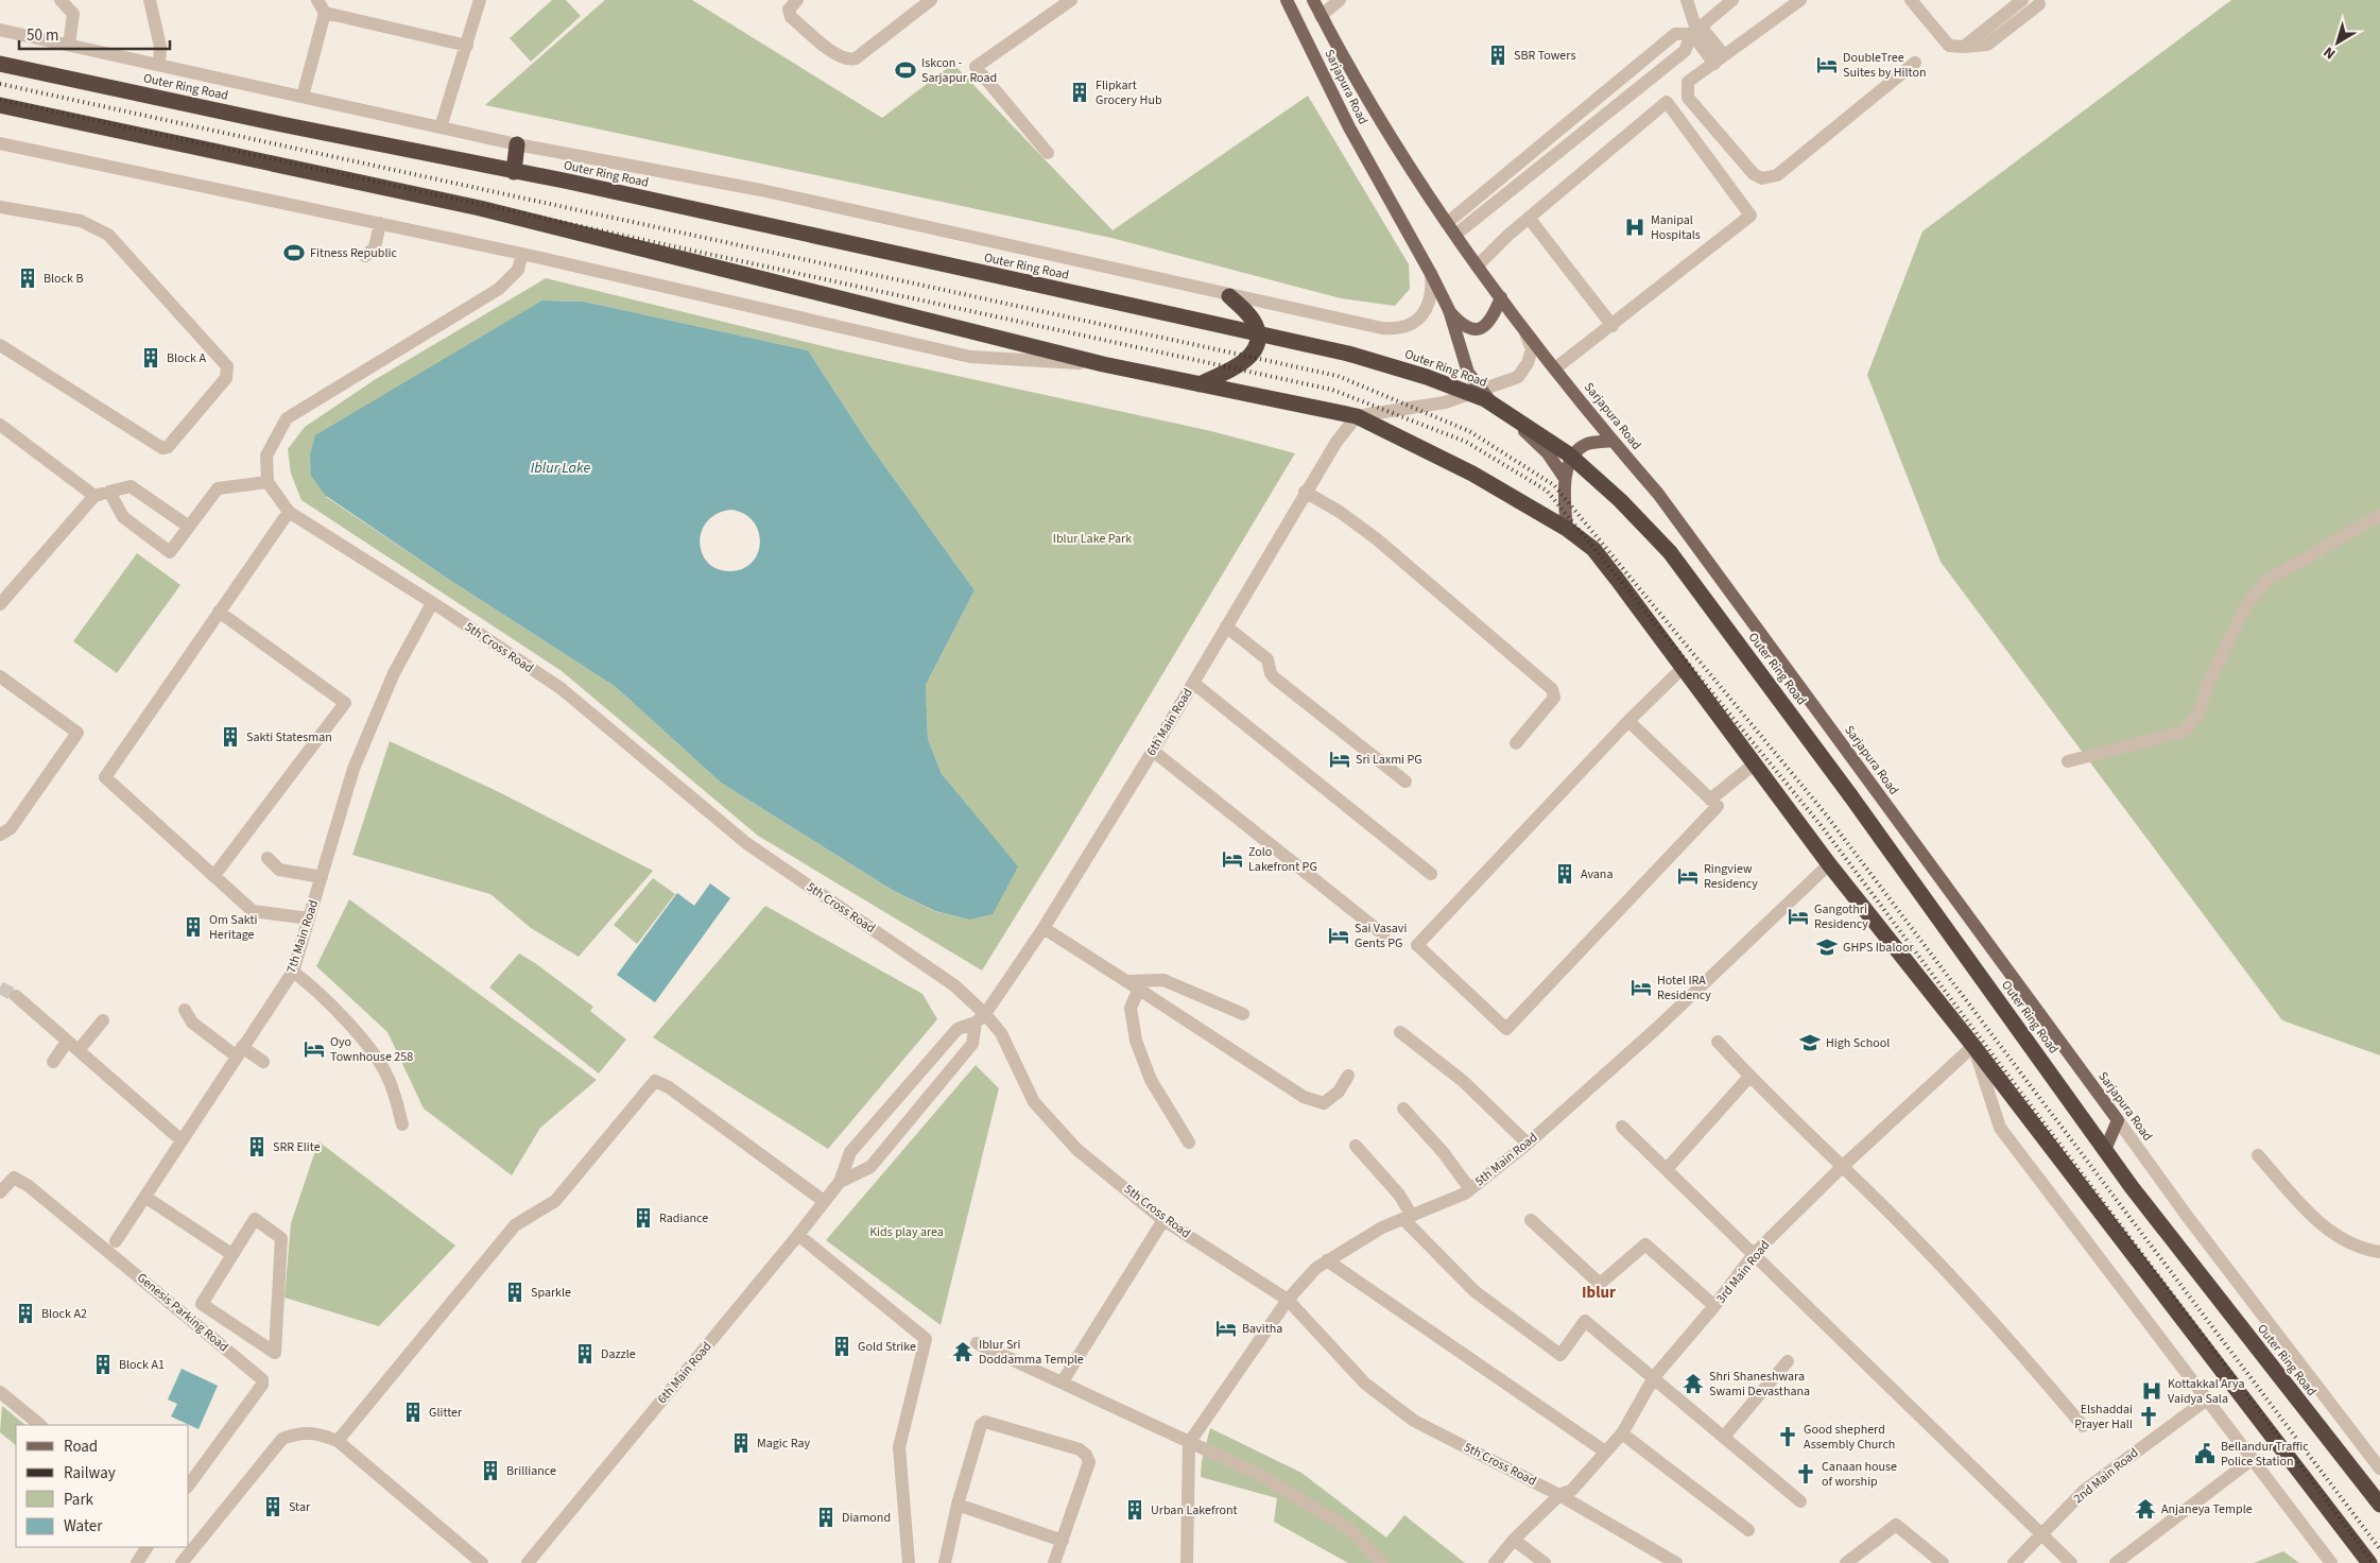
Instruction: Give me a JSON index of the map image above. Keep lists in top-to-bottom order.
{
  "streets": {
    "highway": ["Outer Ring Road"],
    "main road": ["Sarjapura Road"],
    "street": [
      "5th Cross Road",
      "6th Main Road",
      "7th Main Road",
      "5th Main Road",
      "3rd Main Road",
      "Genesis Parking Road",
      "2nd Main Road"
    ]
  },
  "crossings": [
    ["5th Cross Road", "6th Main Road"],
    ["5th Cross Road", "7th Main Road"],
    ["5th Cross Road", "5th Main Road"],
    ["5th Cross Road", "3rd Main Road"]
  ],
  "districts": ["Iblur"],
  "water": ["Iblur Lake"],
  "parks": ["Iblur Lake Park", "Kids play area"],
  "places": {
    "building": [
      "SBR Towers",
      "Flipkart Grocery Hub",
      "Block B",
      "Block A",
      "Sakti Statesman",
      "Avana",
      "Om Sakti Heritage",
      "SRR Elite",
      "Radiance",
      "Sparkle",
      "Block A2",
      "Gold Strike",
      "Dazzle",
      "Block A1",
      "Glitter",
      "Magic Ray",
      "Brilliance",
      "Star",
      "Urban Lakefront",
      "Diamond"
    ],
    "hotel": [
      "DoubleTree Suites by Hilton",
      "Sri Laxmi PG",
      "Zolo Lakefront PG",
      "Ringview Residency",
      "Gangothri Residency",
      "Sai Vasavi Gents PG",
      "Hotel IRA Residency",
      "Oyo Townhouse 258",
      "Bavitha"
    ],
    "sports": ["Iskcon - Sarjapur Road", "Fitness Republic"],
    "hospital": ["Manipal Hospitals", "Kottakkal Arya Vaidya Sala"],
    "school or university": ["GHPS Ibaloor", "High School"],
    "temple": ["Iblur Sri Doddamma Temple", "Shri Shaneshwara Swami Devasthana", "Anjaneya Temple"],
    "church": ["Elshaddai Prayer Hall", "Good shepherd Assembly Church", "Canaan house of worship"],
    "public building": ["Bellandur Traffic Police Station"]
  },
  "legend": [
    "Road",
    "Railway",
    "Park",
    "Water"
  ],
  "scale_bar": "50 m",
  "north": "bottom left"
}
